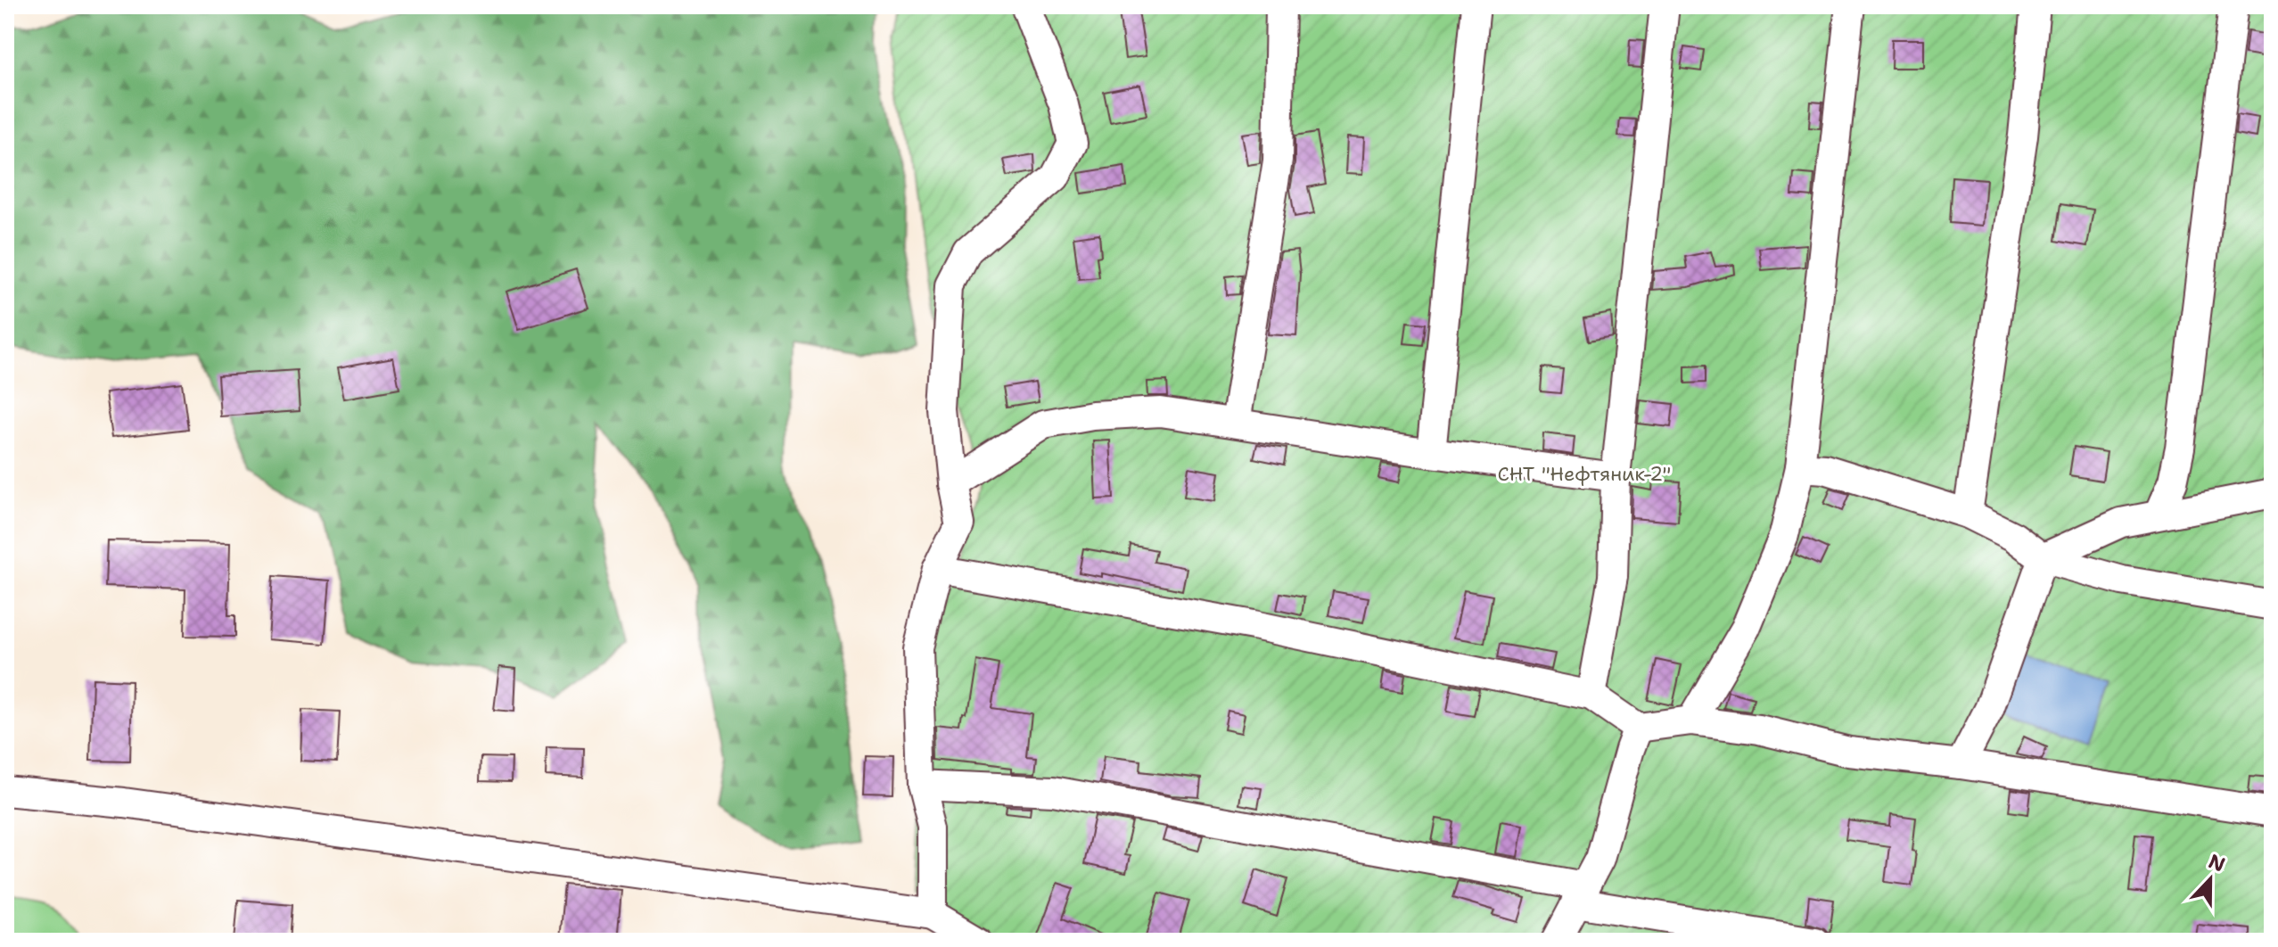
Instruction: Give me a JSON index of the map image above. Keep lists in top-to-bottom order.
{
  "parks": ["СНТ \"Нефтяник-2\""],
  "north": "top"
}
